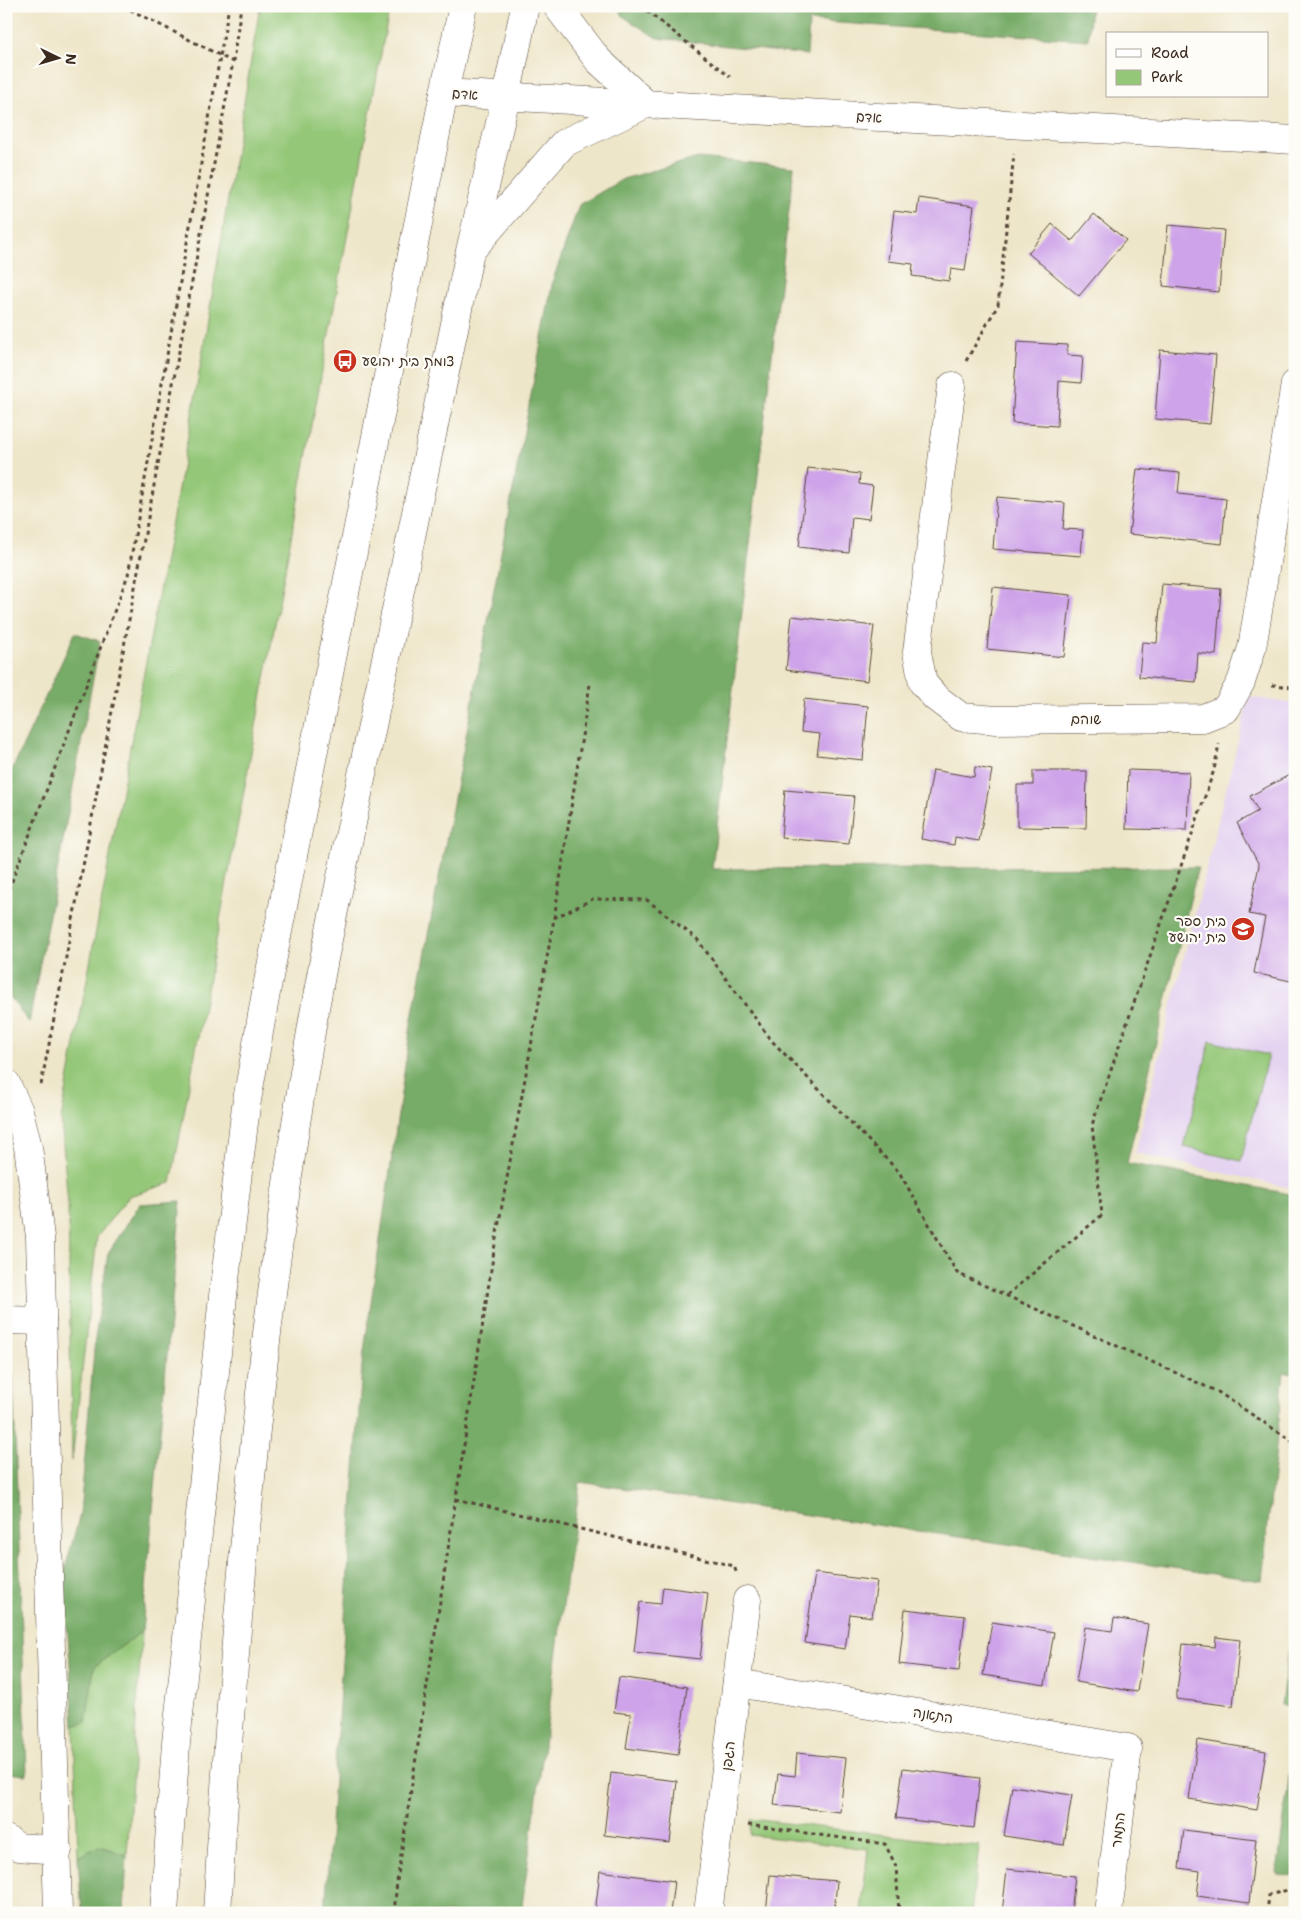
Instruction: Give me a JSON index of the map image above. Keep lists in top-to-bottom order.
{
  "streets": {
    "main road": [
      "אדם",
      "שוהם",
      "התאנה",
      "הגפן",
      "התמר"
    ]
  },
  "crossings": [
    ["התאנה", "הגפן"],
    ["התאנה", "התמר"]
  ],
  "places": {
    "bus stop": ["צומת בית יהושע"],
    "school or university": ["בית ספר בית יהושע"]
  },
  "legend": ["Road", "Park"],
  "north": "right"
}
